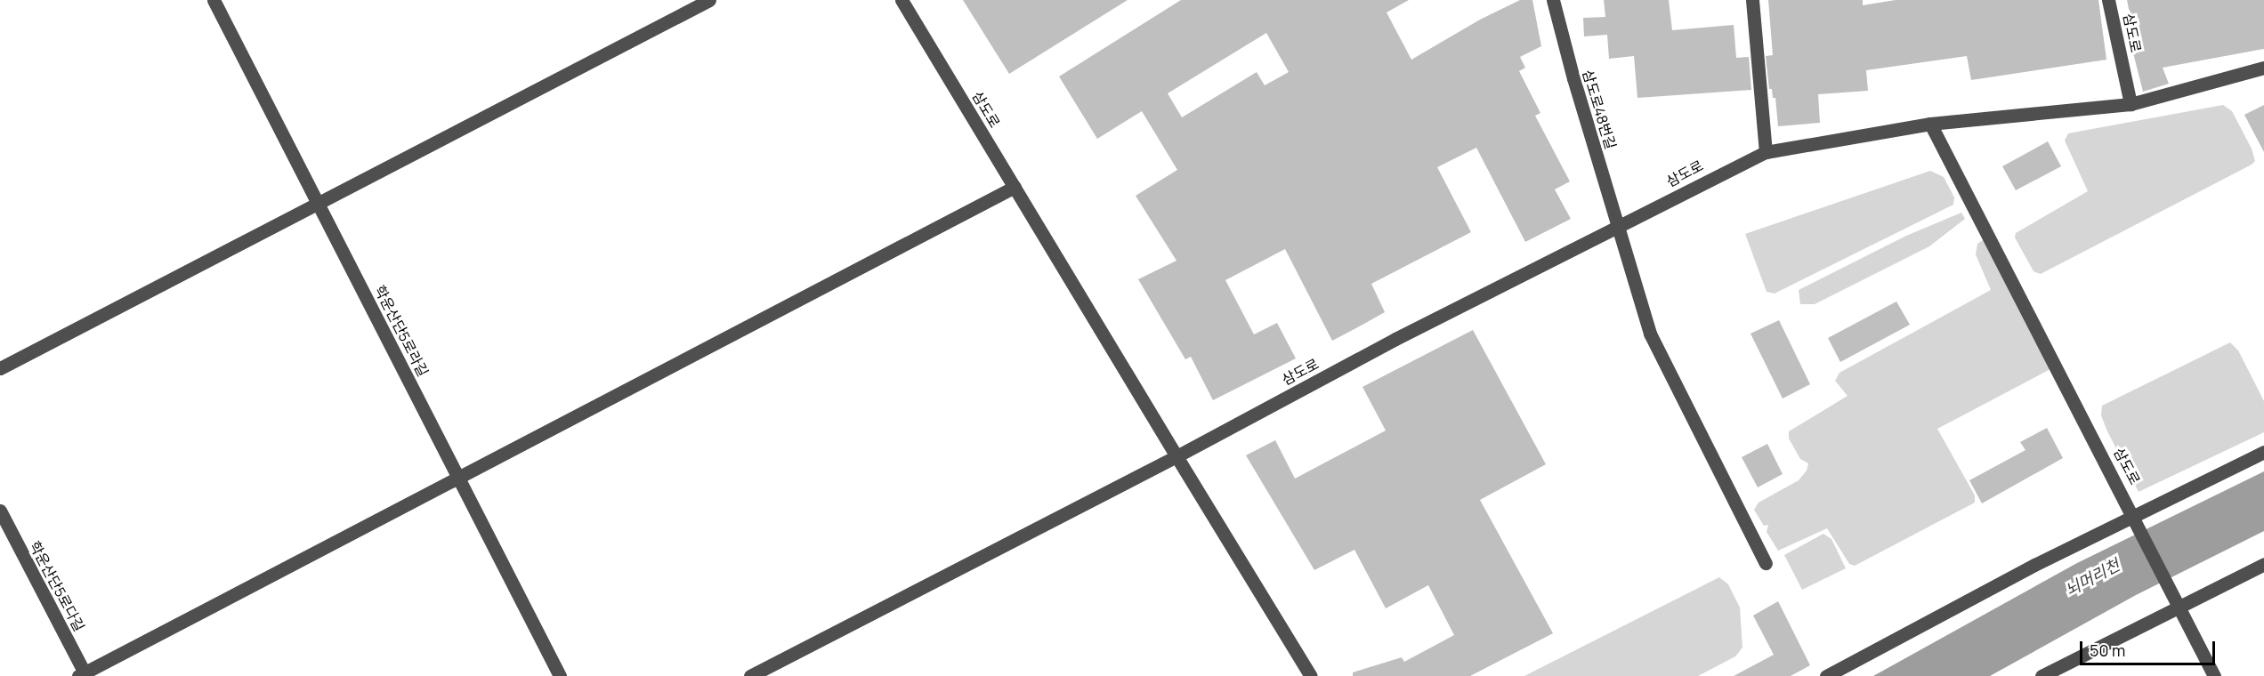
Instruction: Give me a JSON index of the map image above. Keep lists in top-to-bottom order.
{
  "streets": {
    "street": [
      "삼도로",
      "삼도로48번길",
      "학운산단5로라길",
      "학운산단5로다길"
    ]
  },
  "crossings": [
    ["삼도로", "삼도로48번길"]
  ],
  "water": ["뇌머리천"],
  "scale_bar": "50 m"
}
